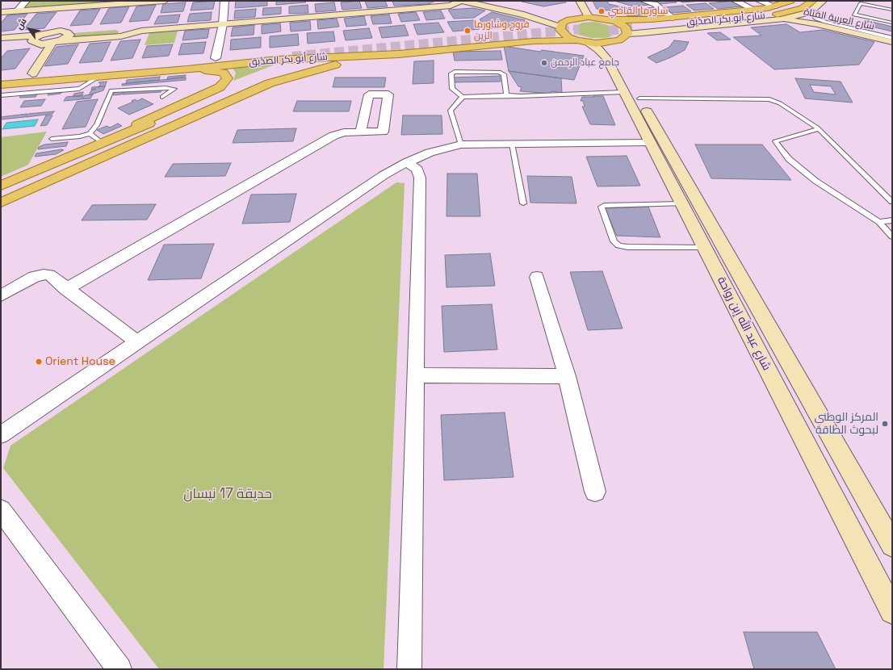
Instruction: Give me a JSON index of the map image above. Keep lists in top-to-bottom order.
{
  "streets": {
    "main road": ["شارع أبو بكر الصدّيق"],
    "street": ["شارع العربية الفتاة", "شارع عبد الله إبن رواحة"]
  },
  "crossings": [
    ["شارع أبو بكر الصدّيق", "شارع العربية الفتاة"],
    ["شارع أبو بكر الصدّيق", "شارع عبد الله إبن رواحة"]
  ],
  "parks": ["حديقة 17 نيسان"],
  "places": [
    "شاورما القاضي",
    "فروج وشاورما الزين",
    "جامع عباد الرحمن",
    "Orient House",
    "المركز الوطني لبحوث الطاقة"
  ],
  "north": "top left"
}
